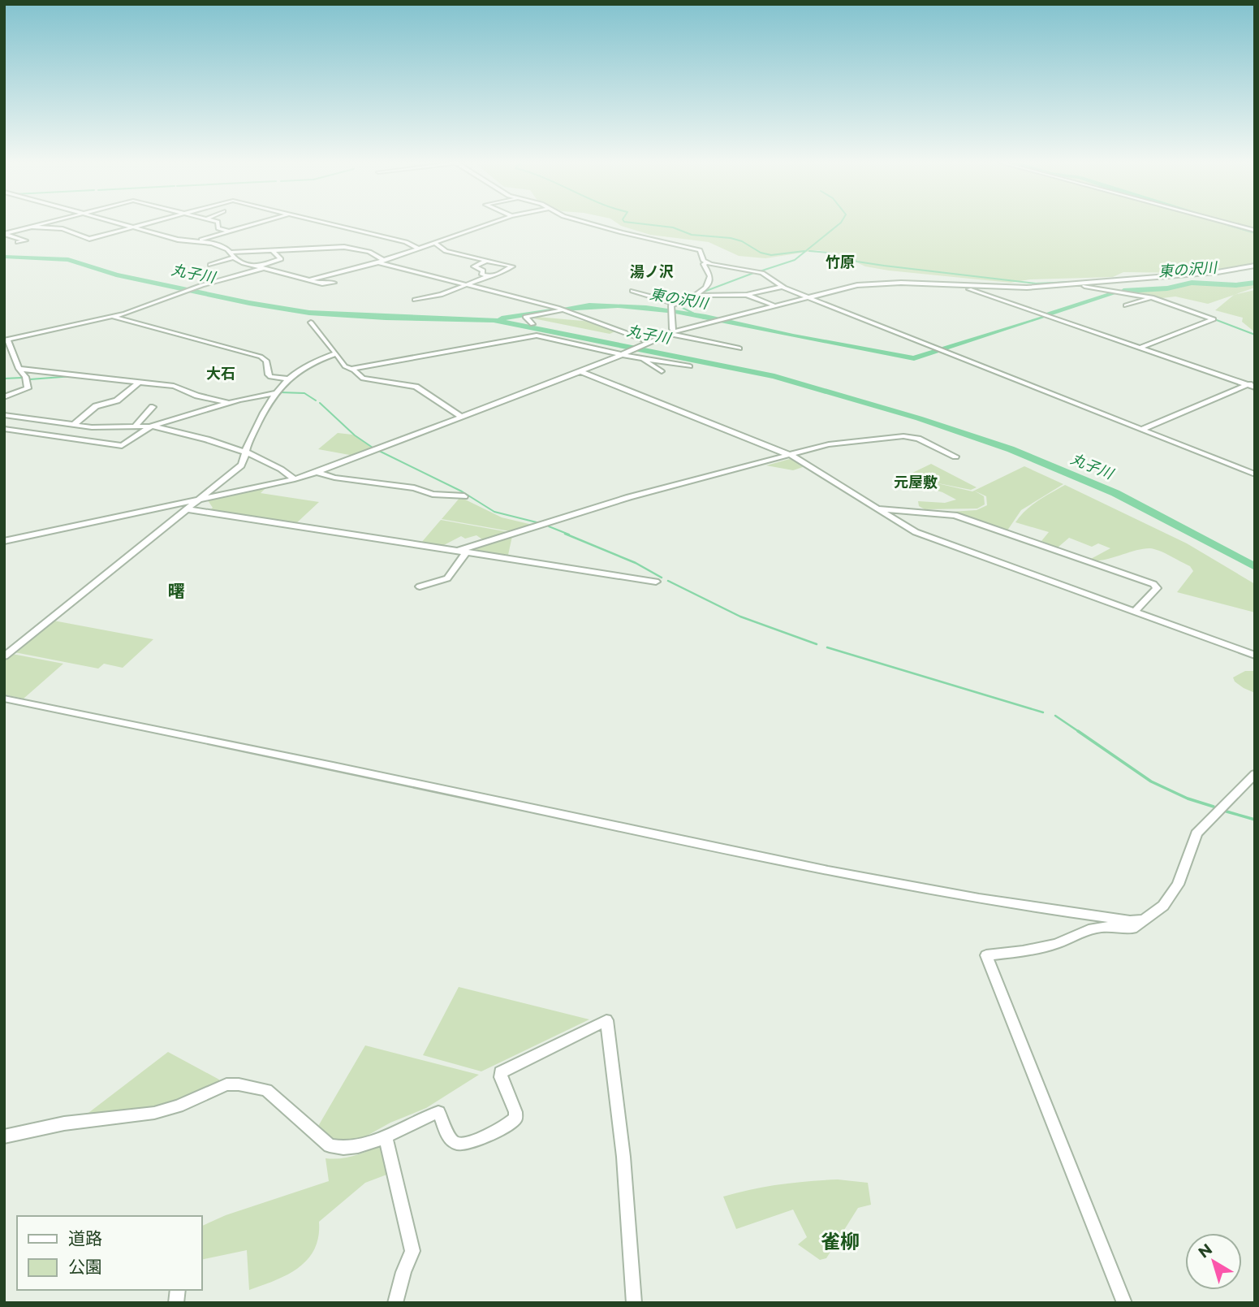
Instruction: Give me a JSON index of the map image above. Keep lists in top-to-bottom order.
{
  "districts": [
    "竹原",
    "湯ノ沢",
    "大石",
    "元屋敷",
    "曙",
    "雀柳"
  ],
  "water": ["東の沢川", "丸子川"],
  "legend": ["道路", "公園"],
  "north": "top left"
}
